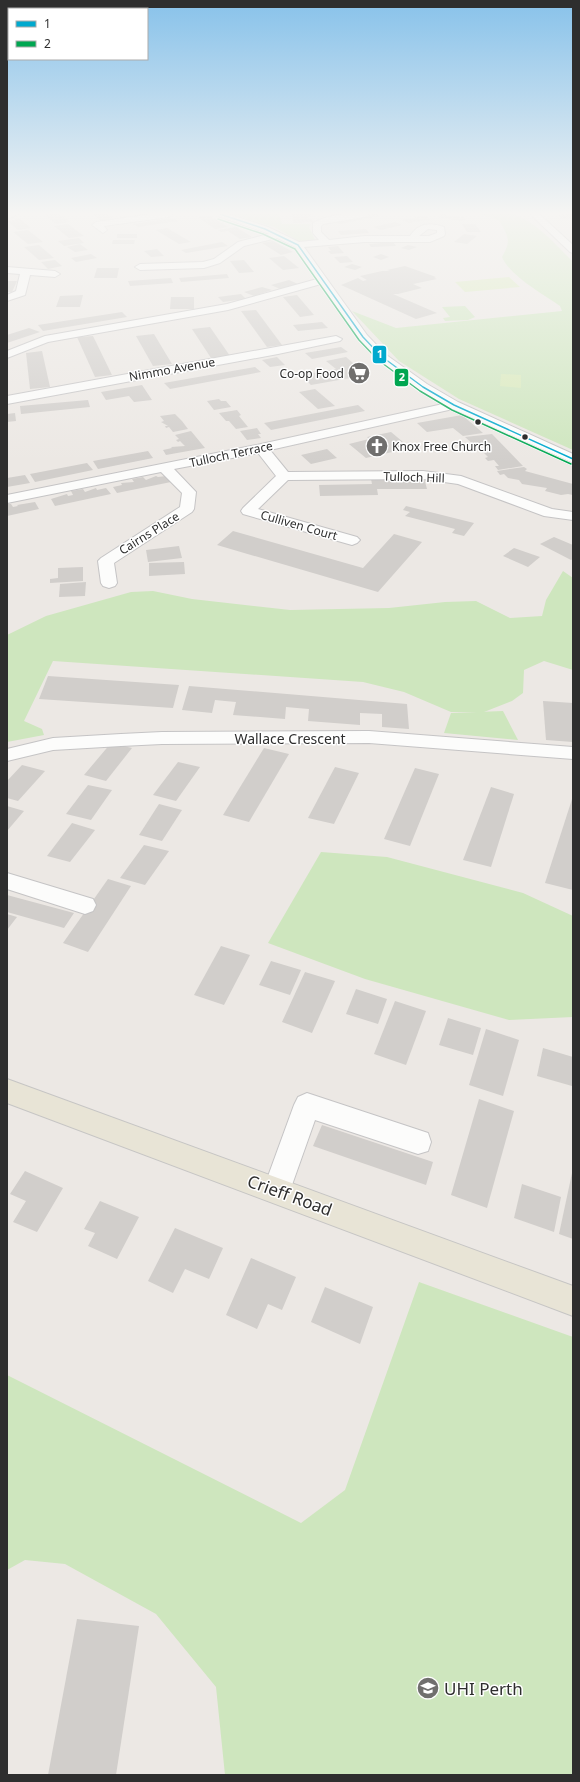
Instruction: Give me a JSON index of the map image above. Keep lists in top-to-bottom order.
{
  "streets": {
    "main road": ["Crieff Road"],
    "street": [
      "Nimmo Avenue",
      "Tulloch Terrace",
      "Tulloch Hill",
      "Culliven Court",
      "Cairns Place",
      "Wallace Crescent"
    ]
  },
  "crossings": [
    ["Tulloch Terrace", "Cairns Place"],
    ["Tulloch Hill", "Culliven Court"]
  ],
  "places": {
    "supermarket": ["Co-op Food"],
    "church": ["Knox Free Church"],
    "school or university": ["UHI Perth"]
  },
  "lines": ["transit line 1", "transit line 2"],
  "legend": ["1", "2"]
}
